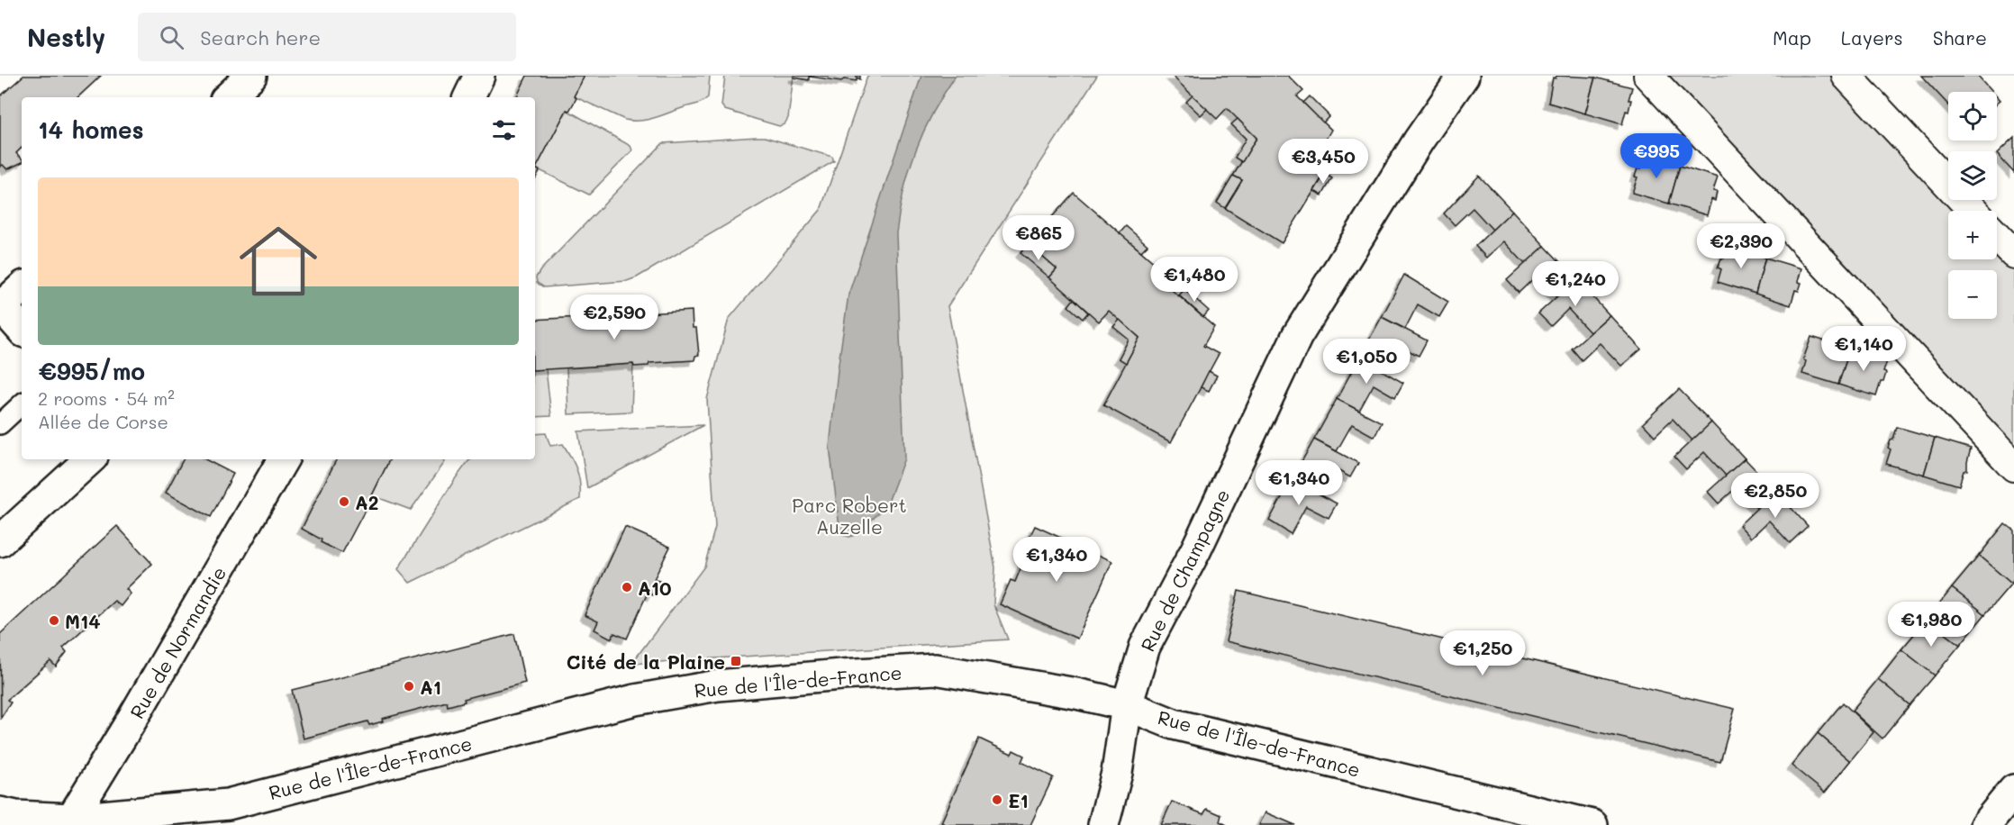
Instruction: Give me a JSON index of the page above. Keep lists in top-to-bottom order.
{
  "streets": {
    "street": ["Rue de Champagne", "Rue de Normandie", "Rue de l'Île-de-France"]
  },
  "crossings": [
    ["Rue de Champagne", "Rue de l'Île-de-France"],
    ["Rue de Normandie", "Rue de l'Île-de-France"]
  ],
  "parks": ["Parc Robert Auzelle"],
  "places": {
    "other": [
      "A2",
      "A10",
      "M14",
      "A1",
      "E1"
    ],
    "transit": ["Cité de la Plaine"]
  },
  "page": {
    "header": "Nestly",
    "search": "Search here",
    "nav": ["Map", "Layers", "Share"],
    "map_buttons": ["+", "−"],
    "heading": "14 homes",
    "price": [
      "€995",
      "€3,450",
      "€865",
      "€2,390",
      "€1,480",
      "€1,240",
      "€2,590",
      "€1,140",
      "€1,050",
      "€1,340",
      "€2,850",
      "€1,340",
      "€1,980",
      "€1,250"
    ],
    "list": [
      {
        "name": "€995/mo",
        "note": "2 rooms · 54 m² · Allée de Corse"
      }
    ]
  }
}
